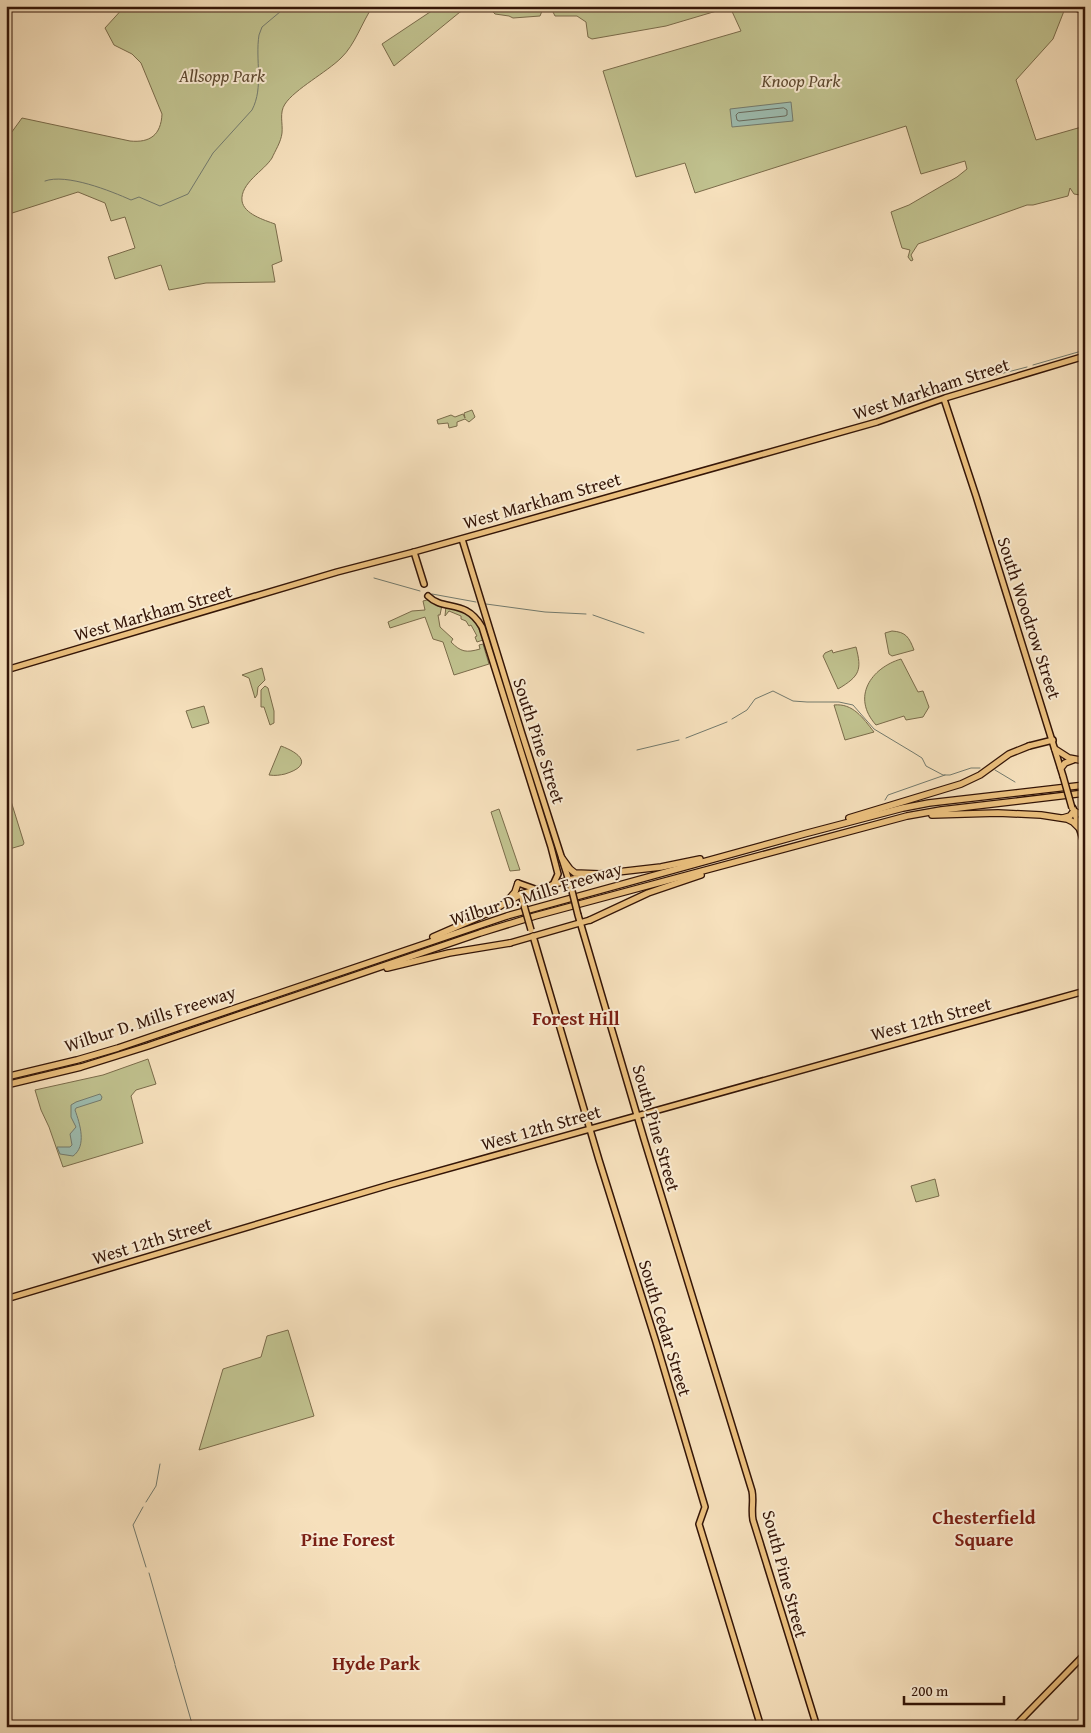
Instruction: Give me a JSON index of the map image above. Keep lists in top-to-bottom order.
{
  "streets": {
    "highway": ["Wilbur D. Mills Freeway"],
    "main road": [
      "West Markham Street",
      "South Woodrow Street",
      "South Pine Street",
      "West 12th Street",
      "South Cedar Street"
    ]
  },
  "crossings": [
    ["West Markham Street", "South Woodrow Street"],
    ["West Markham Street", "South Pine Street"],
    ["South Pine Street", "West 12th Street"],
    ["West 12th Street", "South Cedar Street"]
  ],
  "districts": [
    "Forest Hill",
    "Chesterfield Square",
    "Pine Forest",
    "Hyde Park"
  ],
  "parks": ["Allsopp Park", "Knoop Park"],
  "scale_bar": "200 m"
}
